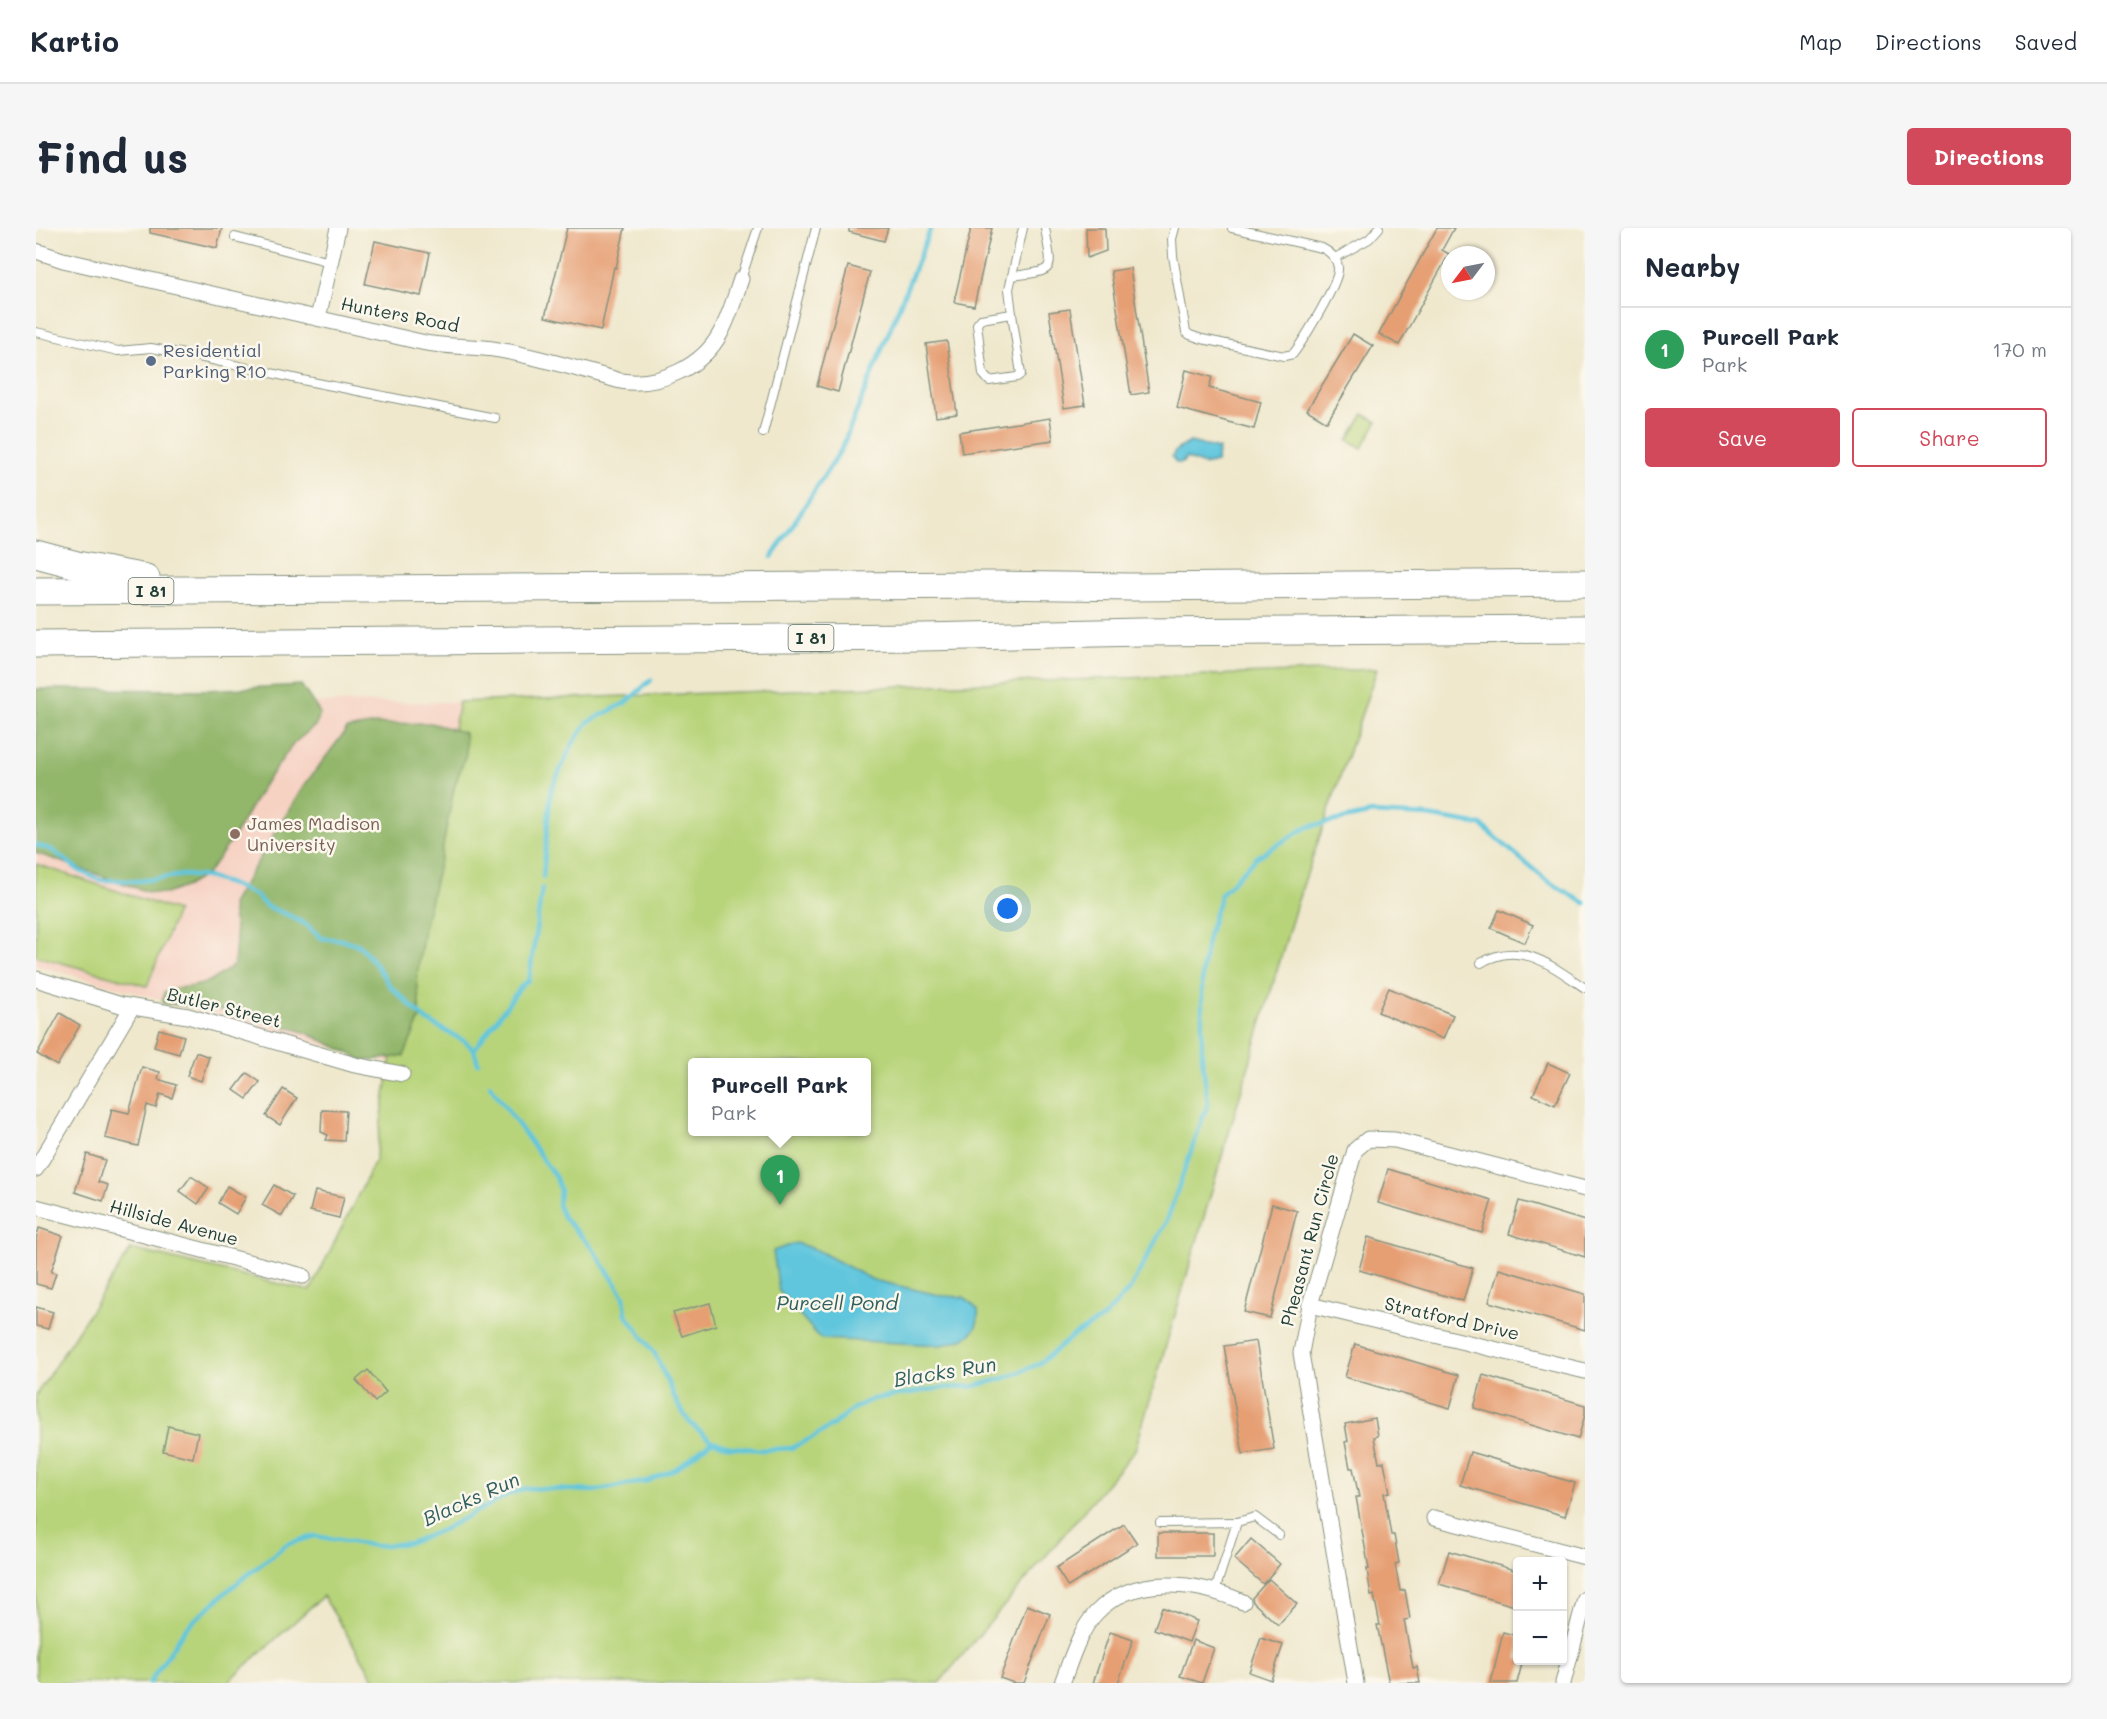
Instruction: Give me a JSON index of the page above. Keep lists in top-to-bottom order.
{
  "streets": {
    "highway": ["I 81"],
    "street": [
      "Hunters Road",
      "Butler Street",
      "Hillside Avenue",
      "Pheasant Run Circle",
      "Stratford Drive"
    ]
  },
  "crossings": [
    ["Pheasant Run Circle", "Stratford Drive"]
  ],
  "water": ["Purcell Pond", "Blacks Run"],
  "places": ["Residential Parking R10", "James Madison University"],
  "north": "bottom left",
  "page": {
    "header": "Kartio",
    "nav": ["Map", "Directions", "Saved"],
    "buttons": [
      "Directions",
      ["Save", "Share"]
    ],
    "title": "Find us",
    "heading": "Nearby",
    "list": [
      {
        "mark": "1",
        "name": "Purcell Park",
        "note": "Park",
        "value": "170 m"
      }
    ],
    "popup": ["Purcell Park", "Park"],
    "pins": "1",
    "map_buttons": ["+", "−"]
  }
}
